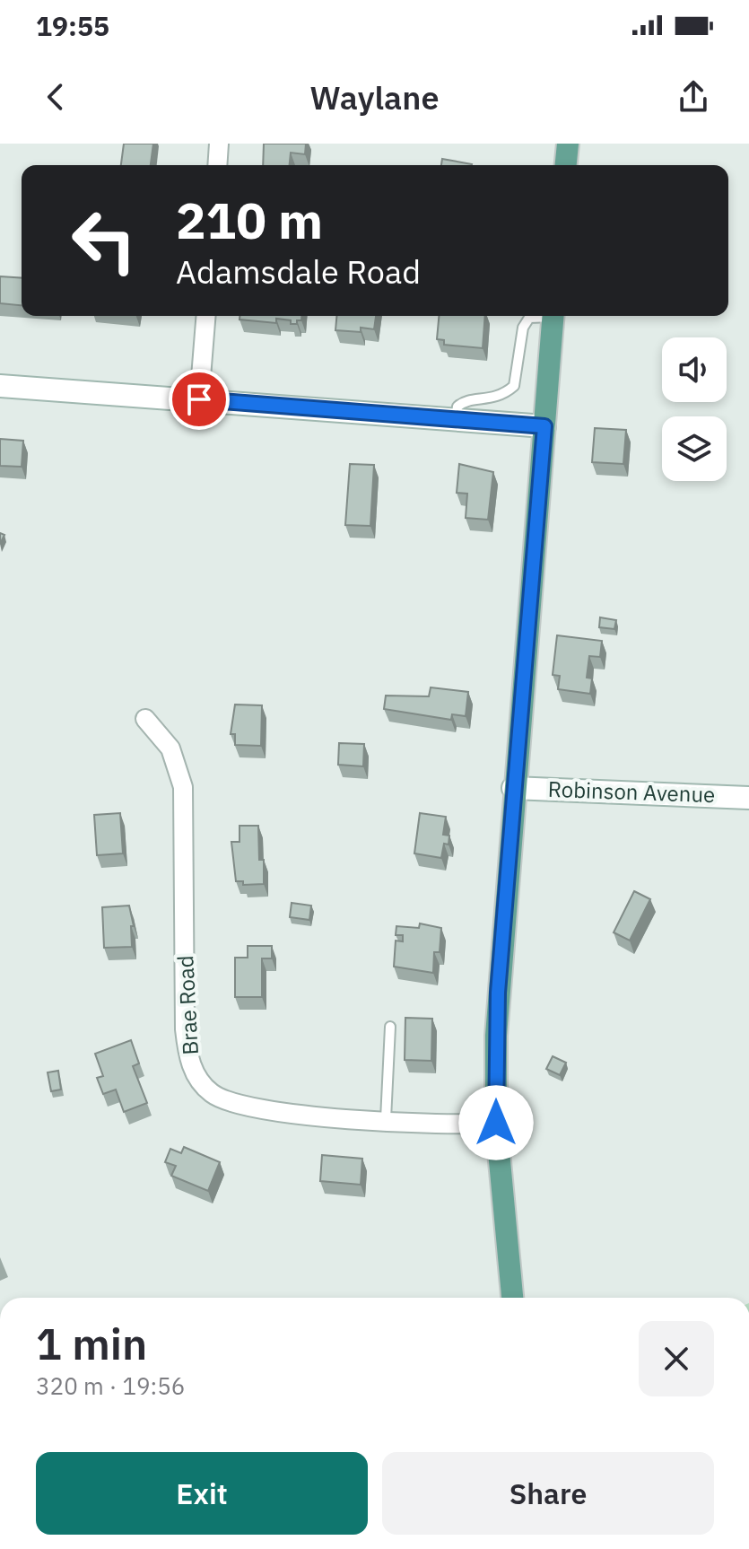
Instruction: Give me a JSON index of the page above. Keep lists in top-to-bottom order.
{
  "streets": {
    "street": ["Robinson Avenue", "Brae Road"]
  },
  "page": {
    "status": "19:55",
    "header": "Waylane",
    "turn": ["210 m", "Adamsdale Road"],
    "heading": ["1 min", "320 m · 19:56"],
    "buttons": ["Exit", "Share"]
  }
}
